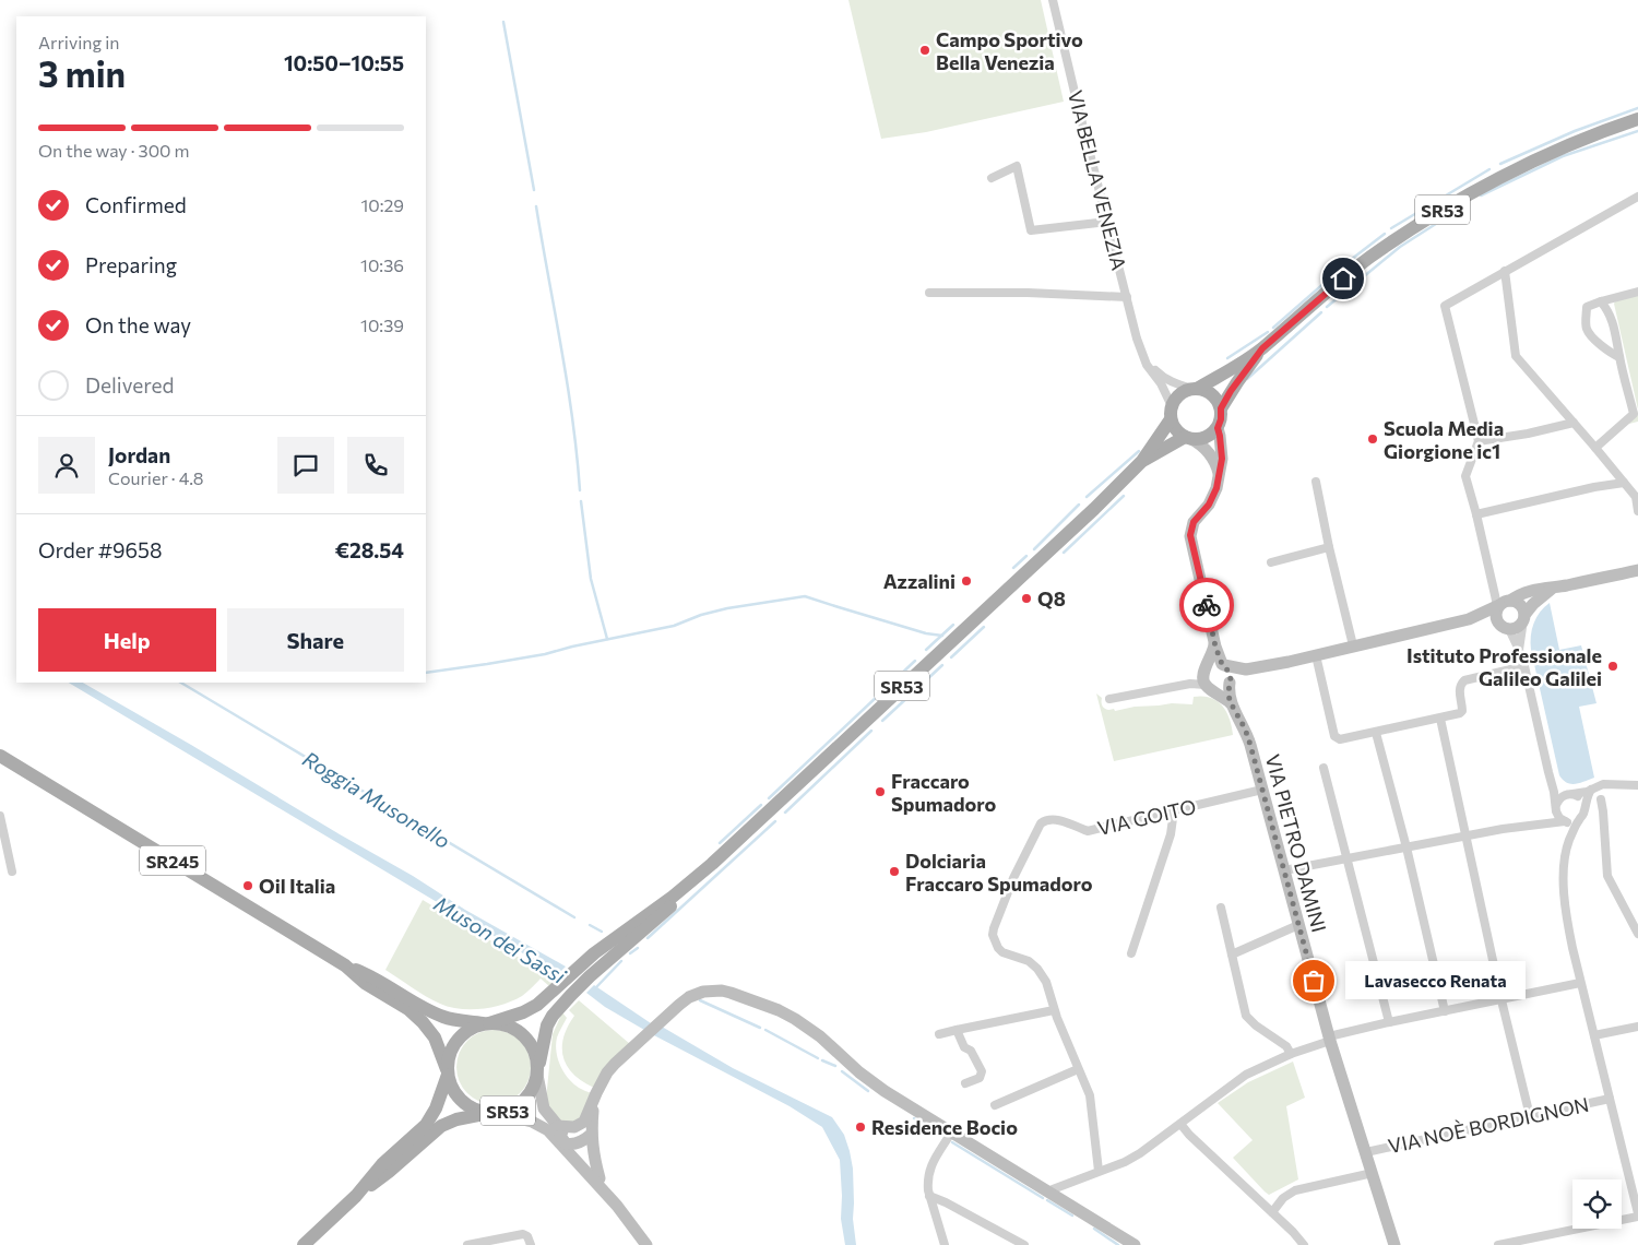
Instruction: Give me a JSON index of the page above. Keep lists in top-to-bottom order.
{
  "streets": {
    "main road": ["SR53", "SR245"],
    "street": [
      "VIA BELLA VENEZIA",
      "VIA GOITO",
      "VIA PIETRO DAMINI",
      "VIA NOÈ BORDIGNON"
    ]
  },
  "crossings": [
    ["VIA BELLA VENEZIA", "SR53"],
    ["SR53", "SR245"],
    ["VIA GOITO", "VIA PIETRO DAMINI"],
    ["VIA PIETRO DAMINI", "VIA NOÈ BORDIGNON"]
  ],
  "water": ["Roggia Musonello", "Muson dei Sassi"],
  "places": [
    "Campo Sportivo Bella Venezia",
    "Scuola Media Giorgione ic1",
    "Azzalini",
    "Q8",
    "Istituto Professionale Galileo Galilei",
    "Fraccaro Spumadoro",
    "Dolciaria Fraccaro Spumadoro",
    "Oil Italia",
    "Lavasecco Renata",
    "Residence Bocio"
  ],
  "page": {
    "heading": ["3 min", "Arriving in", "10:50–10:55"],
    "panel": [
      "Jordan",
      "Courier · 4.8",
      "Order #9658",
      "€28.54"
    ],
    "bar": "On the way · 300 m",
    "list": [
      ["Confirmed", "10:29"],
      ["Preparing", "10:36"],
      ["On the way", "10:39"],
      "Delivered"
    ],
    "buttons": ["Help", "Share"],
    "bubble": "Lavasecco Renata"
  }
}
